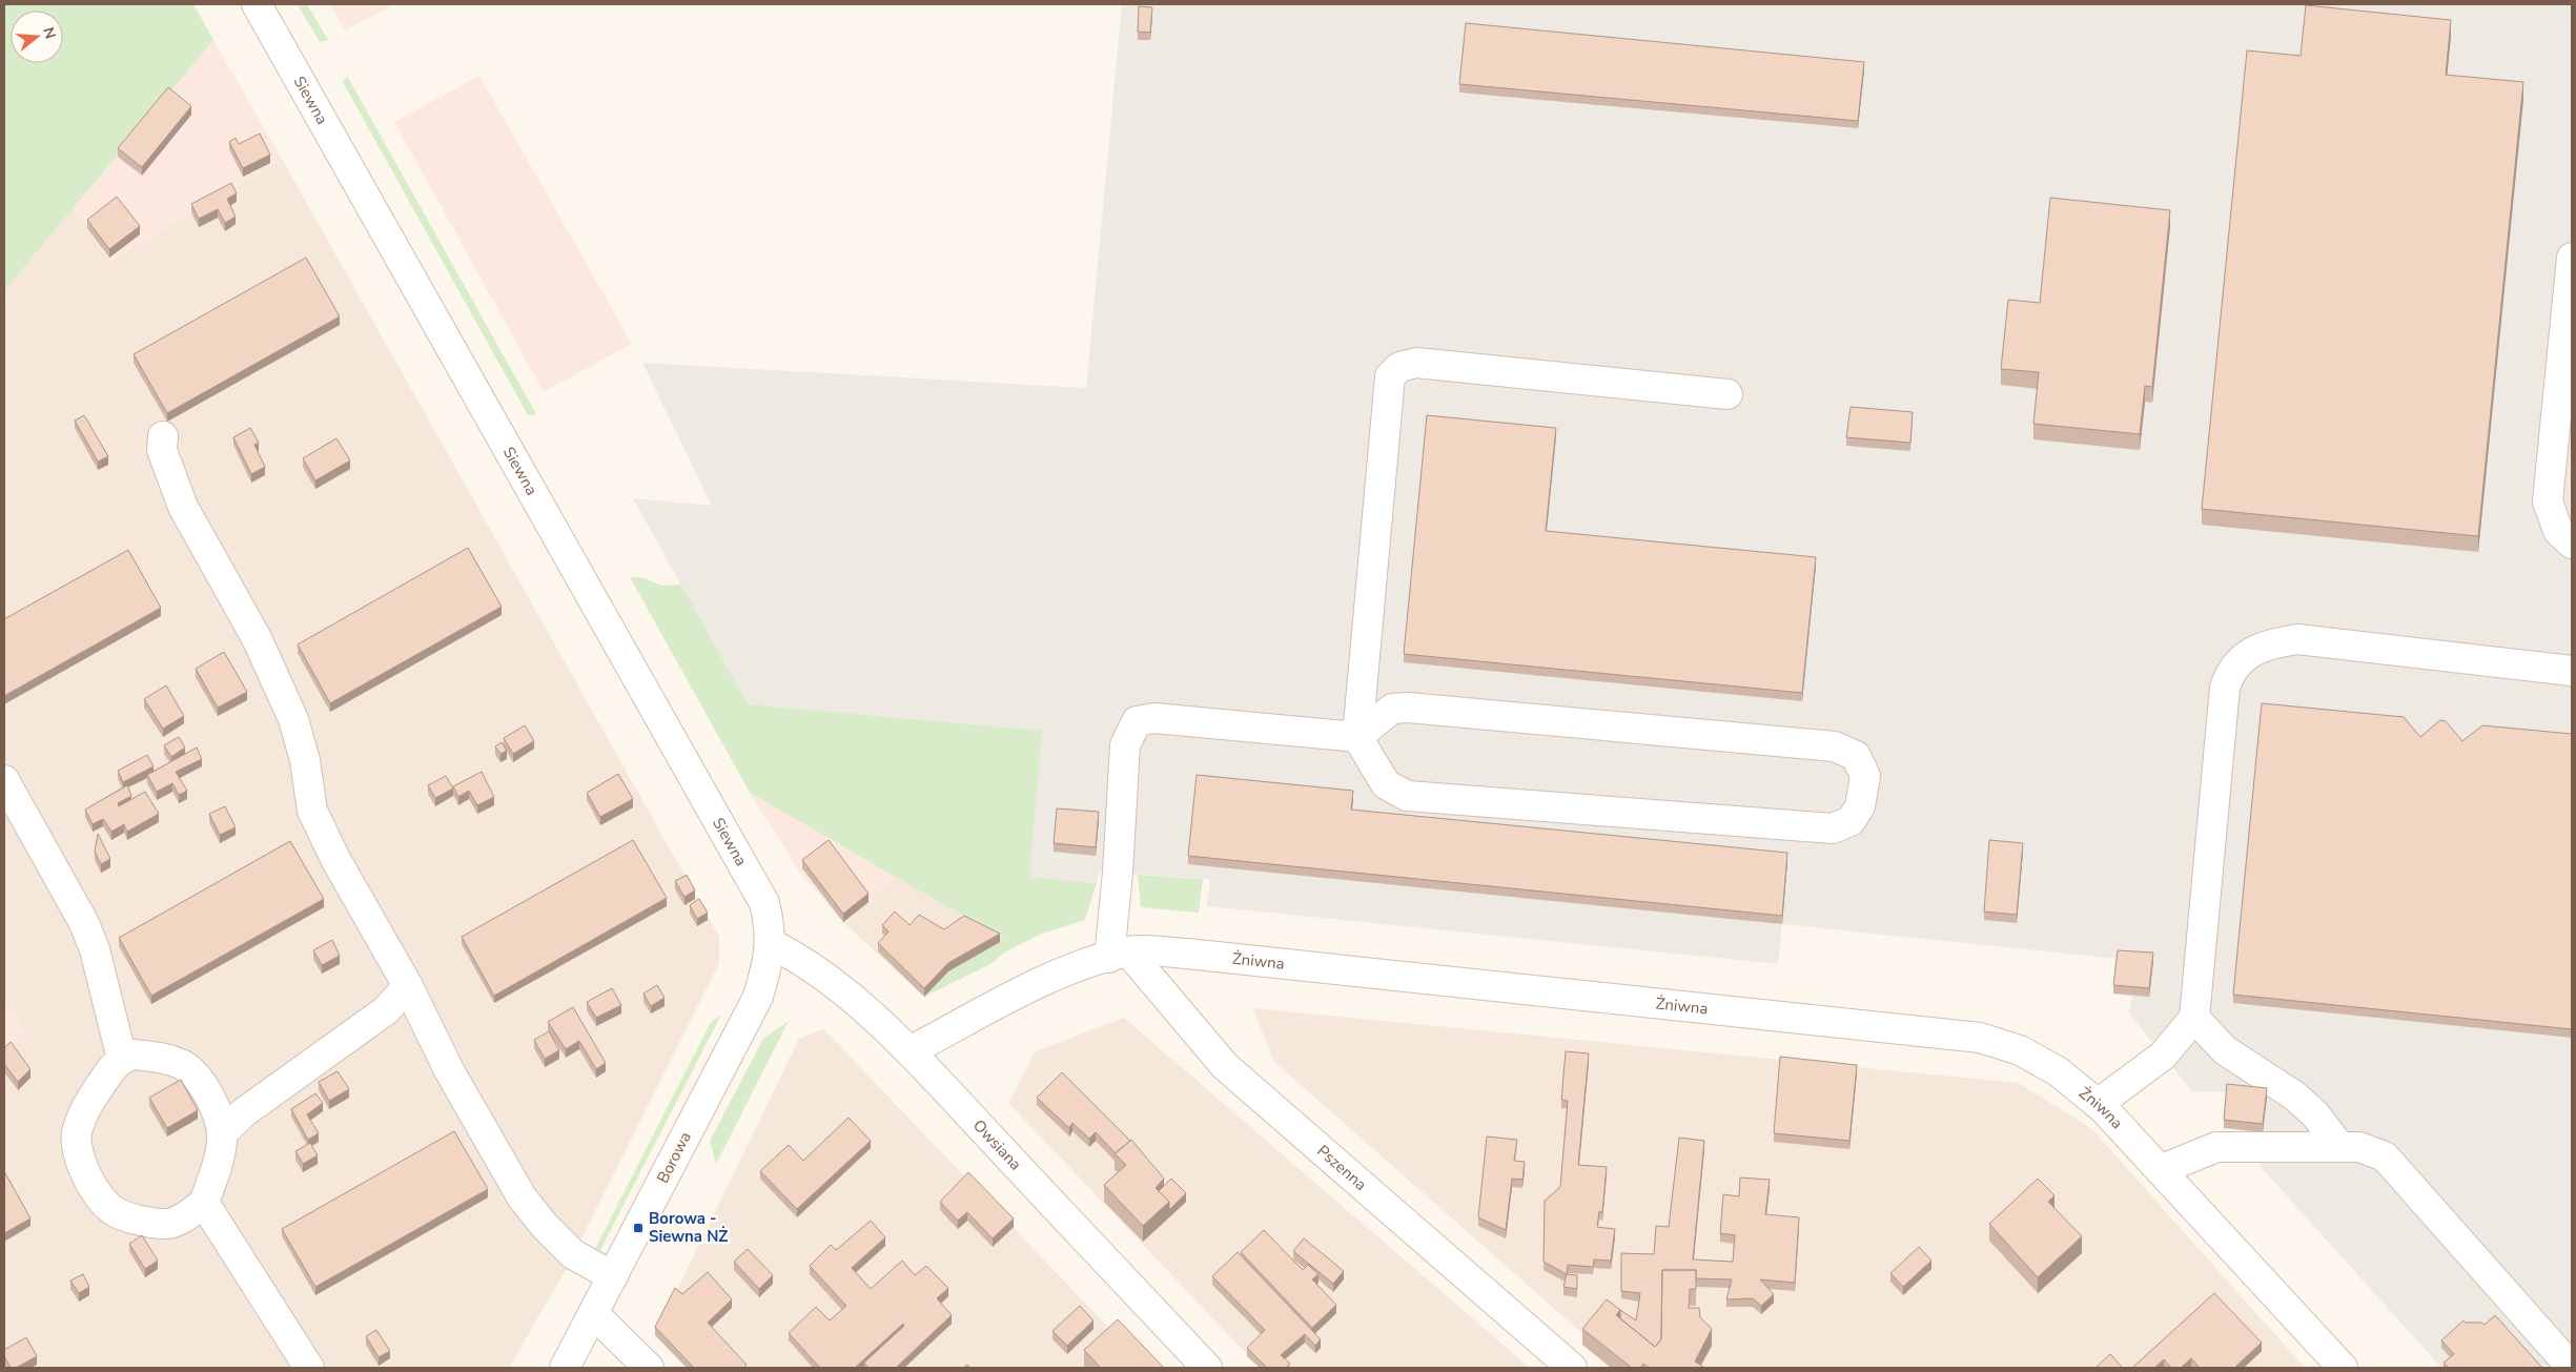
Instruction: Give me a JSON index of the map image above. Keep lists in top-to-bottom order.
{
  "streets": {
    "street": [
      "Siewna",
      "Żniwna",
      "Owsiana",
      "Borowa",
      "Pszenna"
    ]
  },
  "crossings": [
    ["Siewna", "Owsiana"],
    ["Siewna", "Borowa"],
    ["Żniwna", "Owsiana"],
    ["Żniwna", "Pszenna"],
    ["Owsiana", "Borowa"]
  ],
  "places": {
    "transit": ["Borowa - Siewna NŻ"]
  },
  "north": "right"
}
